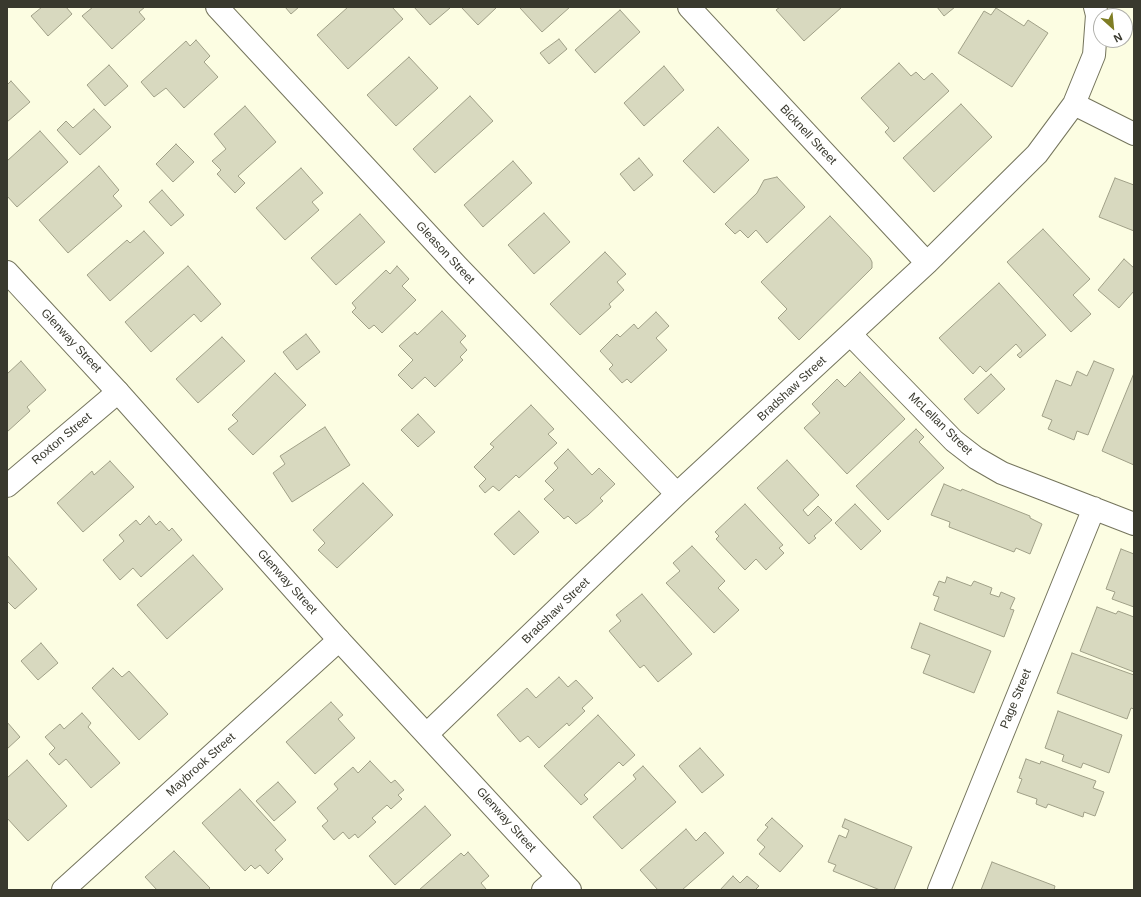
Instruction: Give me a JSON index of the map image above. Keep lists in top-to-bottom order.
{
  "streets": {
    "street": [
      "Bicknell Street",
      "Gleason Street",
      "Glenway Street",
      "Bradshaw Street",
      "McLellan Street",
      "Roxton Street",
      "Page Street",
      "Maybrook Street"
    ]
  },
  "crossings": [
    ["Bicknell Street", "Bradshaw Street"],
    ["Gleason Street", "Bradshaw Street"],
    ["Glenway Street", "Bradshaw Street"],
    ["Glenway Street", "Roxton Street"],
    ["Glenway Street", "Maybrook Street"],
    ["Bradshaw Street", "McLellan Street"],
    ["McLellan Street", "Page Street"]
  ],
  "north": "bottom right"
}
